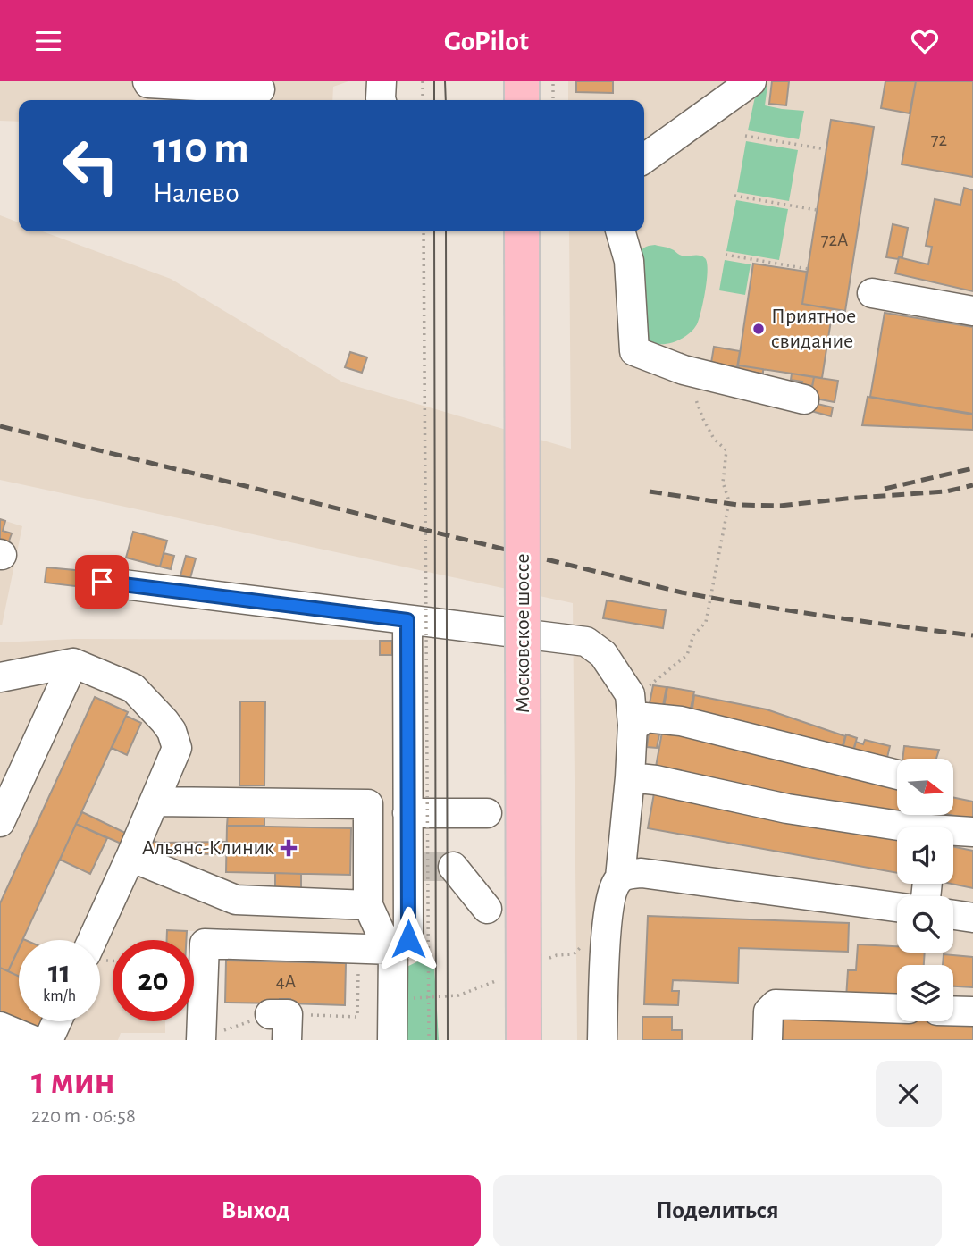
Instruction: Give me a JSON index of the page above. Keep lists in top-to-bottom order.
{
  "streets": {
    "main road": ["Московское шоссе"]
  },
  "places": {
    "other": ["Приятное свидание"],
    "health": ["Альянс-Клиник"]
  },
  "house_numbers": ["72", "72А", "4А"],
  "north": "right",
  "page": {
    "header": "GoPilot",
    "turn": ["110 m", "Налево"],
    "speed": "11 km/h",
    "limit": "20",
    "heading": ["1 мин", "220 m · 06:58"],
    "buttons": ["Выход", "Поделиться"]
  }
}
